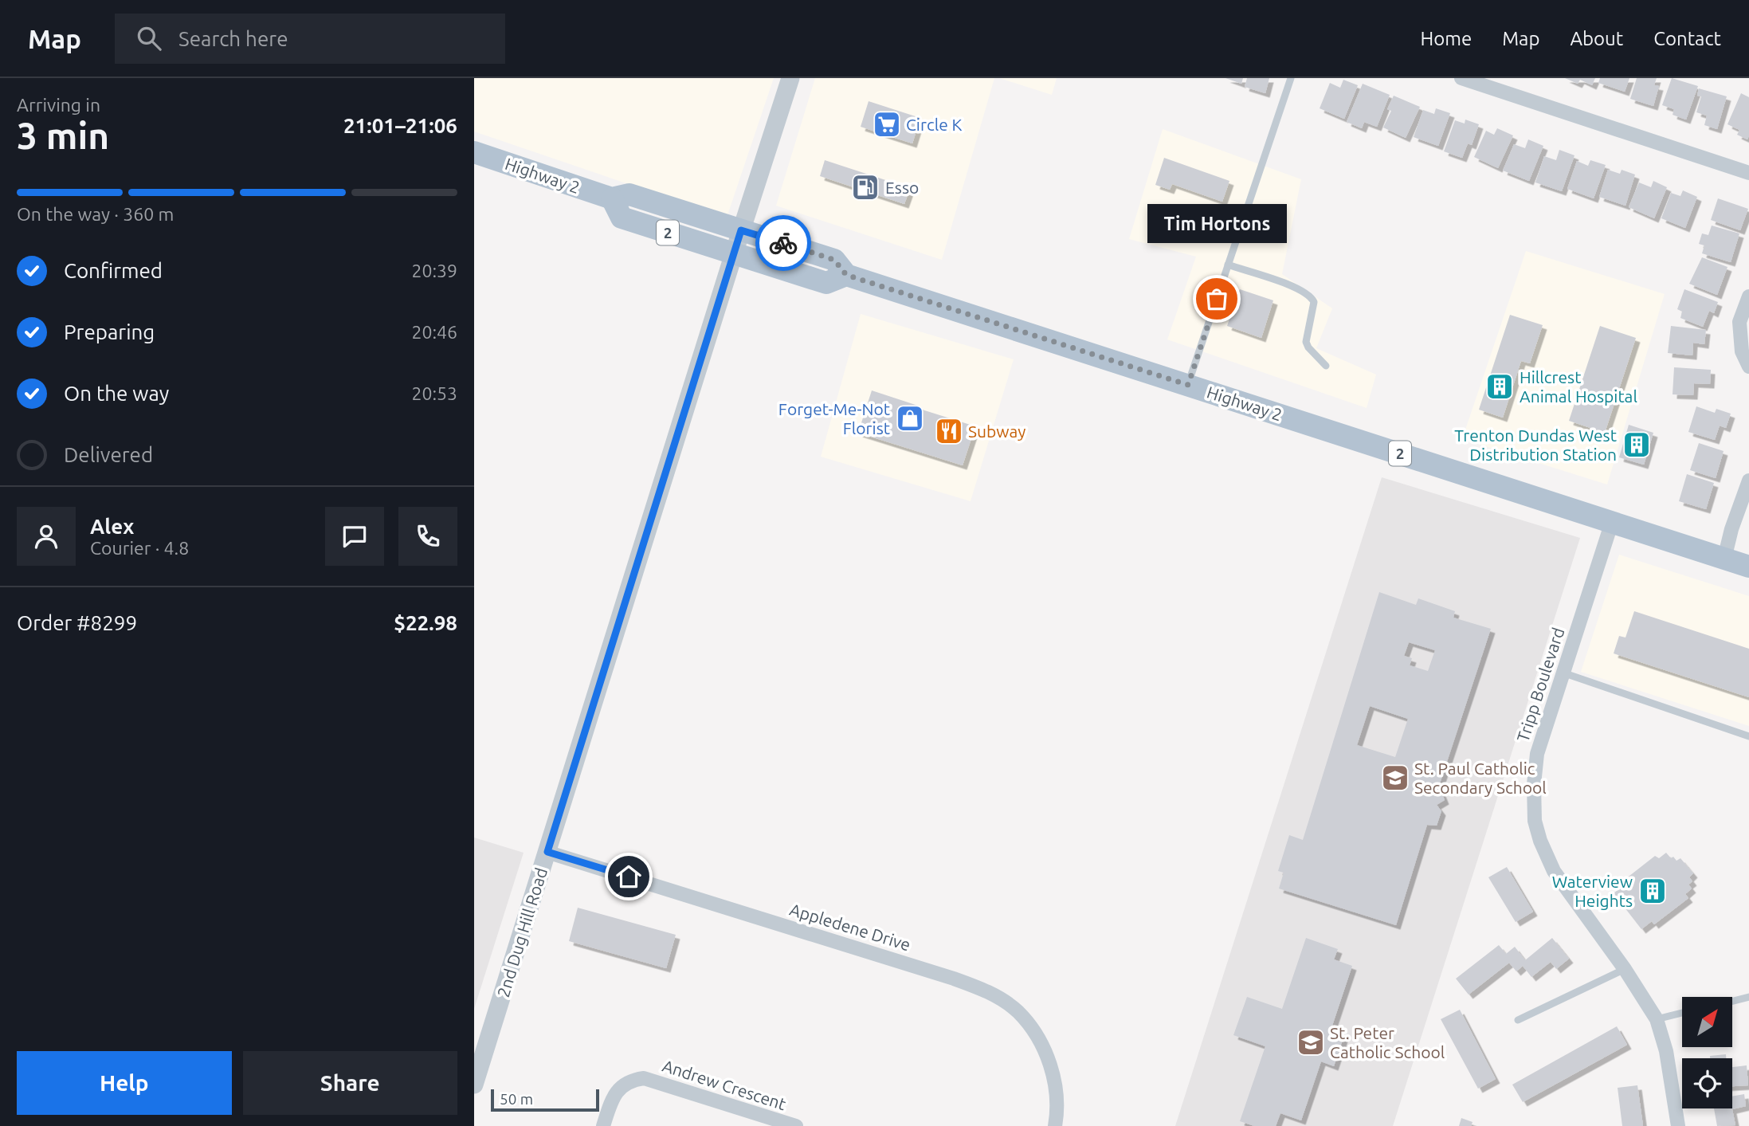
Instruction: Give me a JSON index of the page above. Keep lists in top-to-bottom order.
{
  "streets": {
    "main road": ["Highway 2", "2"],
    "street": [
      "Tripp Boulevard",
      "Appledene Drive",
      "2nd Dug Hill Road",
      "Andrew Crescent"
    ]
  },
  "crossings": [
    ["Highway 2", "2"],
    ["Highway 2", "Tripp Boulevard"],
    ["Highway 2", "2nd Dug Hill Road"],
    ["2", "Tripp Boulevard"],
    ["2", "2nd Dug Hill Road"],
    ["Appledene Drive", "2nd Dug Hill Road"]
  ],
  "places": {
    "supermarket": ["Circle K"],
    "fuel station": ["Esso"],
    "other": ["Tim Hortons"],
    "building": ["Hillcrest Animal Hospital", "Trenton Dundas West Distribution Station", "Waterview Heights"],
    "shop": ["Forget-Me-Not Florist"],
    "restaurant": ["Subway"],
    "school or university": ["St. Paul Catholic Secondary School", "St. Peter Catholic School"]
  },
  "scale_bar": "50 m",
  "north": "top right",
  "page": {
    "header": "Map",
    "search": "Search here",
    "nav": [
      "Home",
      "Map",
      "About",
      "Contact"
    ],
    "heading": ["3 min", "Arriving in", "21:01–21:06"],
    "panel": [
      "Alex",
      "Courier · 4.8",
      "Order #8299",
      "$22.98"
    ],
    "bar": "On the way · 360 m",
    "bubble": "Tim Hortons",
    "list": [
      ["Confirmed", "20:39"],
      ["Preparing", "20:46"],
      ["On the way", "20:53"],
      "Delivered"
    ],
    "buttons": ["Help", "Share"],
    "scale": "50 m"
  }
}
